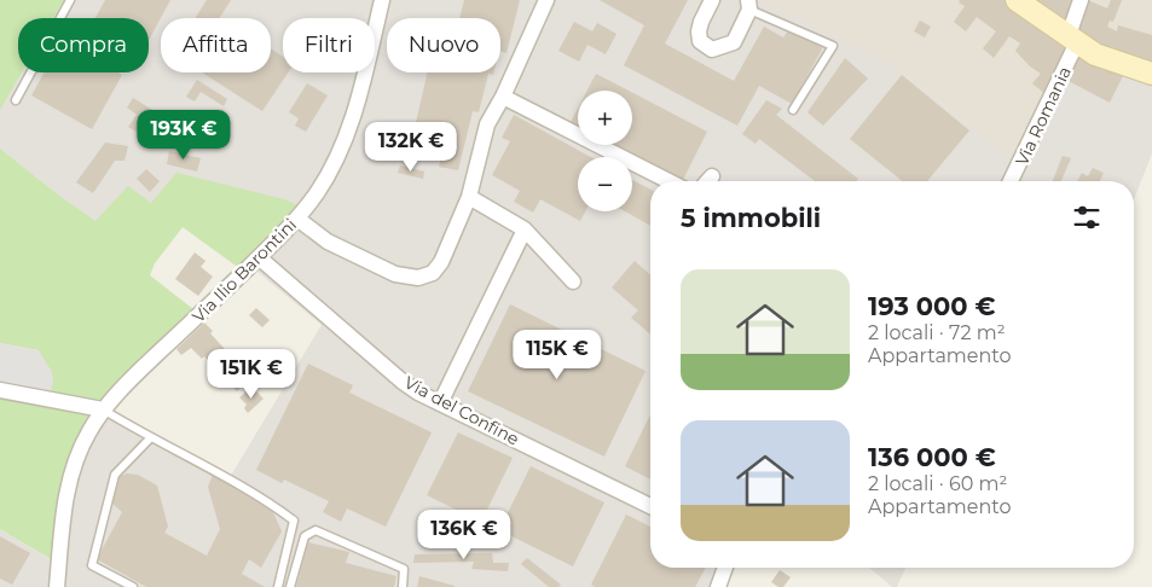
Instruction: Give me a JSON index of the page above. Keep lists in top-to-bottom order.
{
  "streets": {
    "street": ["Via Romania", "Via Ilio Barontini", "Via del Confine"]
  },
  "crossings": [
    ["Via Ilio Barontini", "Via del Confine"]
  ],
  "page": {
    "chip": [
      "Compra",
      "Affitta",
      "Filtri",
      "Nuovo"
    ],
    "map_buttons": ["+", "−"],
    "price": [
      "193K €",
      "132K €",
      "115K €",
      "151K €",
      "136K €"
    ],
    "heading": "5 immobili",
    "list": [
      {
        "name": "193 000 €",
        "note": "2 locali · 72 m² · Appartamento"
      },
      {
        "name": "136 000 €",
        "note": "2 locali · 60 m² · Appartamento"
      }
    ]
  }
}
